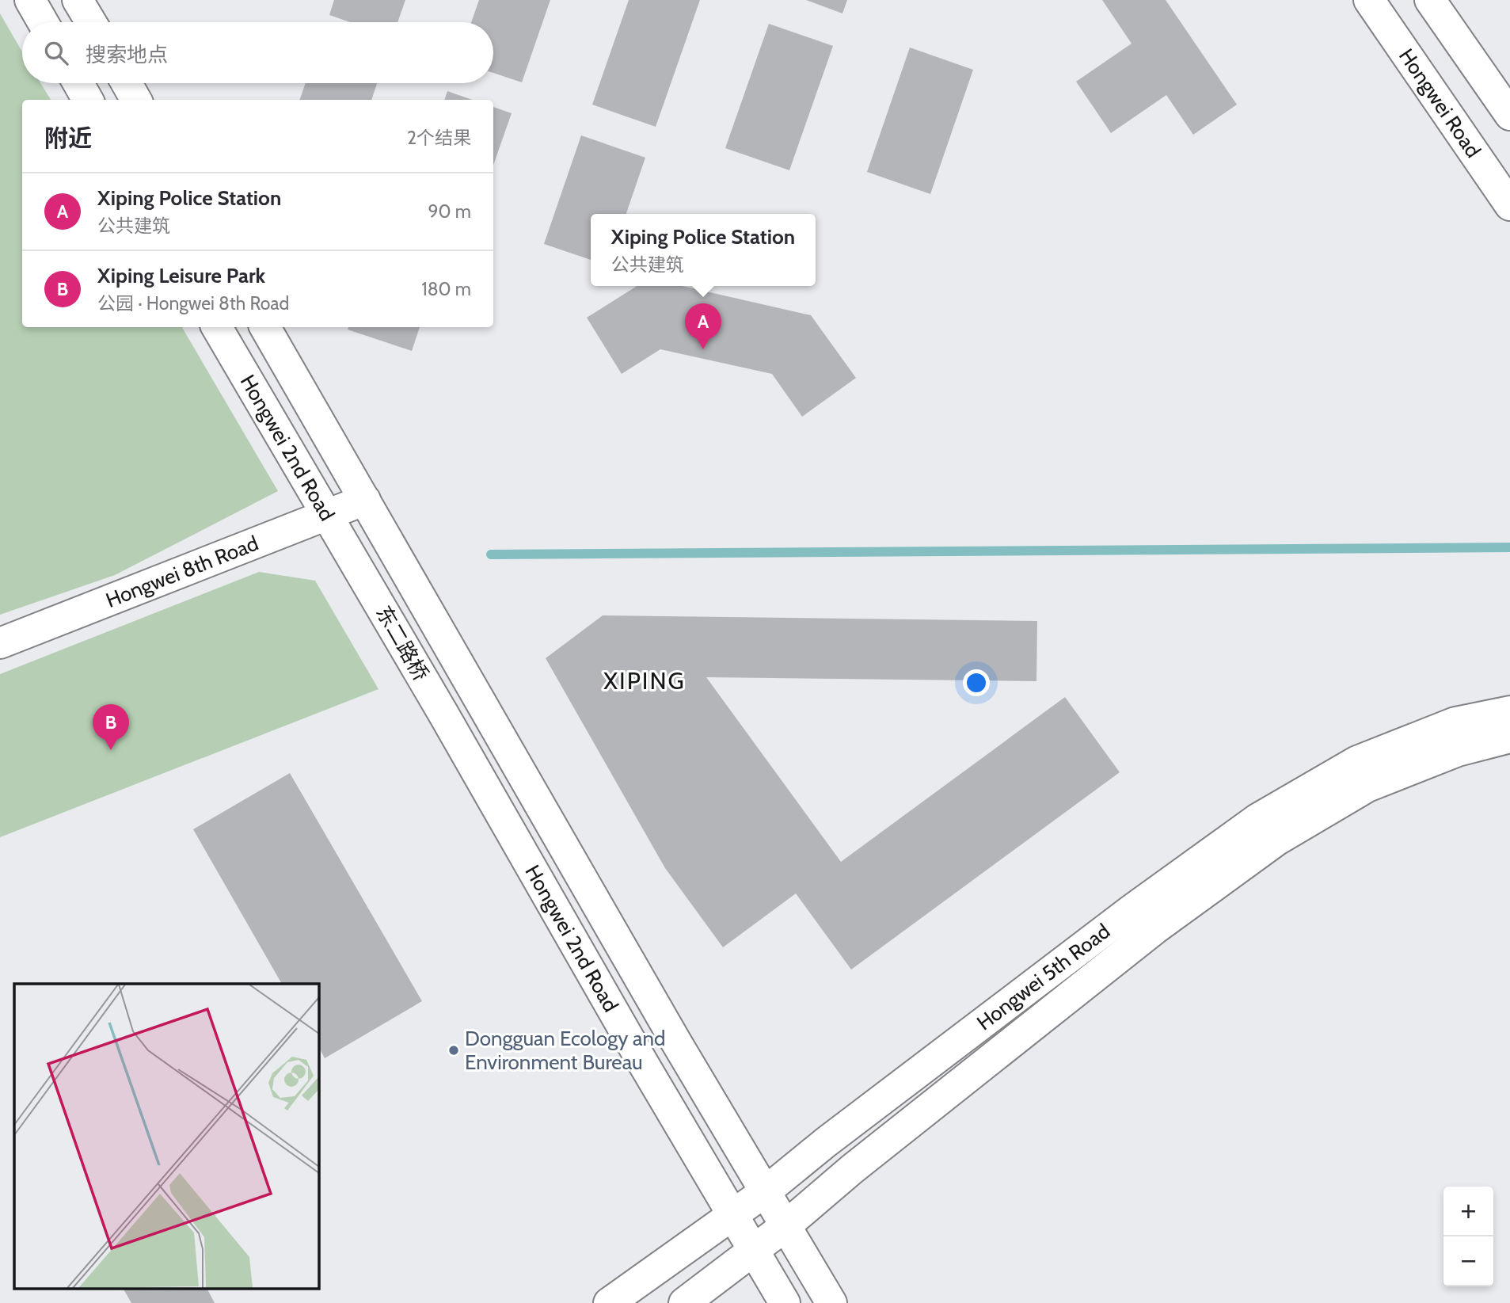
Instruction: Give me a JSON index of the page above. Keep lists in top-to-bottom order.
{
  "streets": {
    "street": [
      "Hongwei Road",
      "Hongwei 2nd Road",
      "Hongwei 8th Road",
      "东二路桥",
      "Hongwei 5th Road"
    ]
  },
  "crossings": [
    ["Hongwei 2nd Road", "Hongwei 8th Road"],
    ["Hongwei 2nd Road", "东二路桥"],
    ["Hongwei 2nd Road", "Hongwei 5th Road"],
    ["东二路桥", "Hongwei 5th Road"]
  ],
  "districts": ["XIPING"],
  "places": ["Dongguan Ecology and Environment Bureau"],
  "page": {
    "search": "搜索地点",
    "heading": ["附近", "2个结果"],
    "list": [
      {
        "mark": "A",
        "name": "Xiping Police Station",
        "note": "公共建筑",
        "value": "90 m"
      },
      {
        "mark": "B",
        "name": "Xiping Leisure Park",
        "note": "公园 · Hongwei 8th Road",
        "value": "180 m"
      }
    ],
    "popup": ["Xiping Police Station", "公共建筑"],
    "pins": ["A", "B"],
    "map_buttons": ["+", "−"]
  }
}
